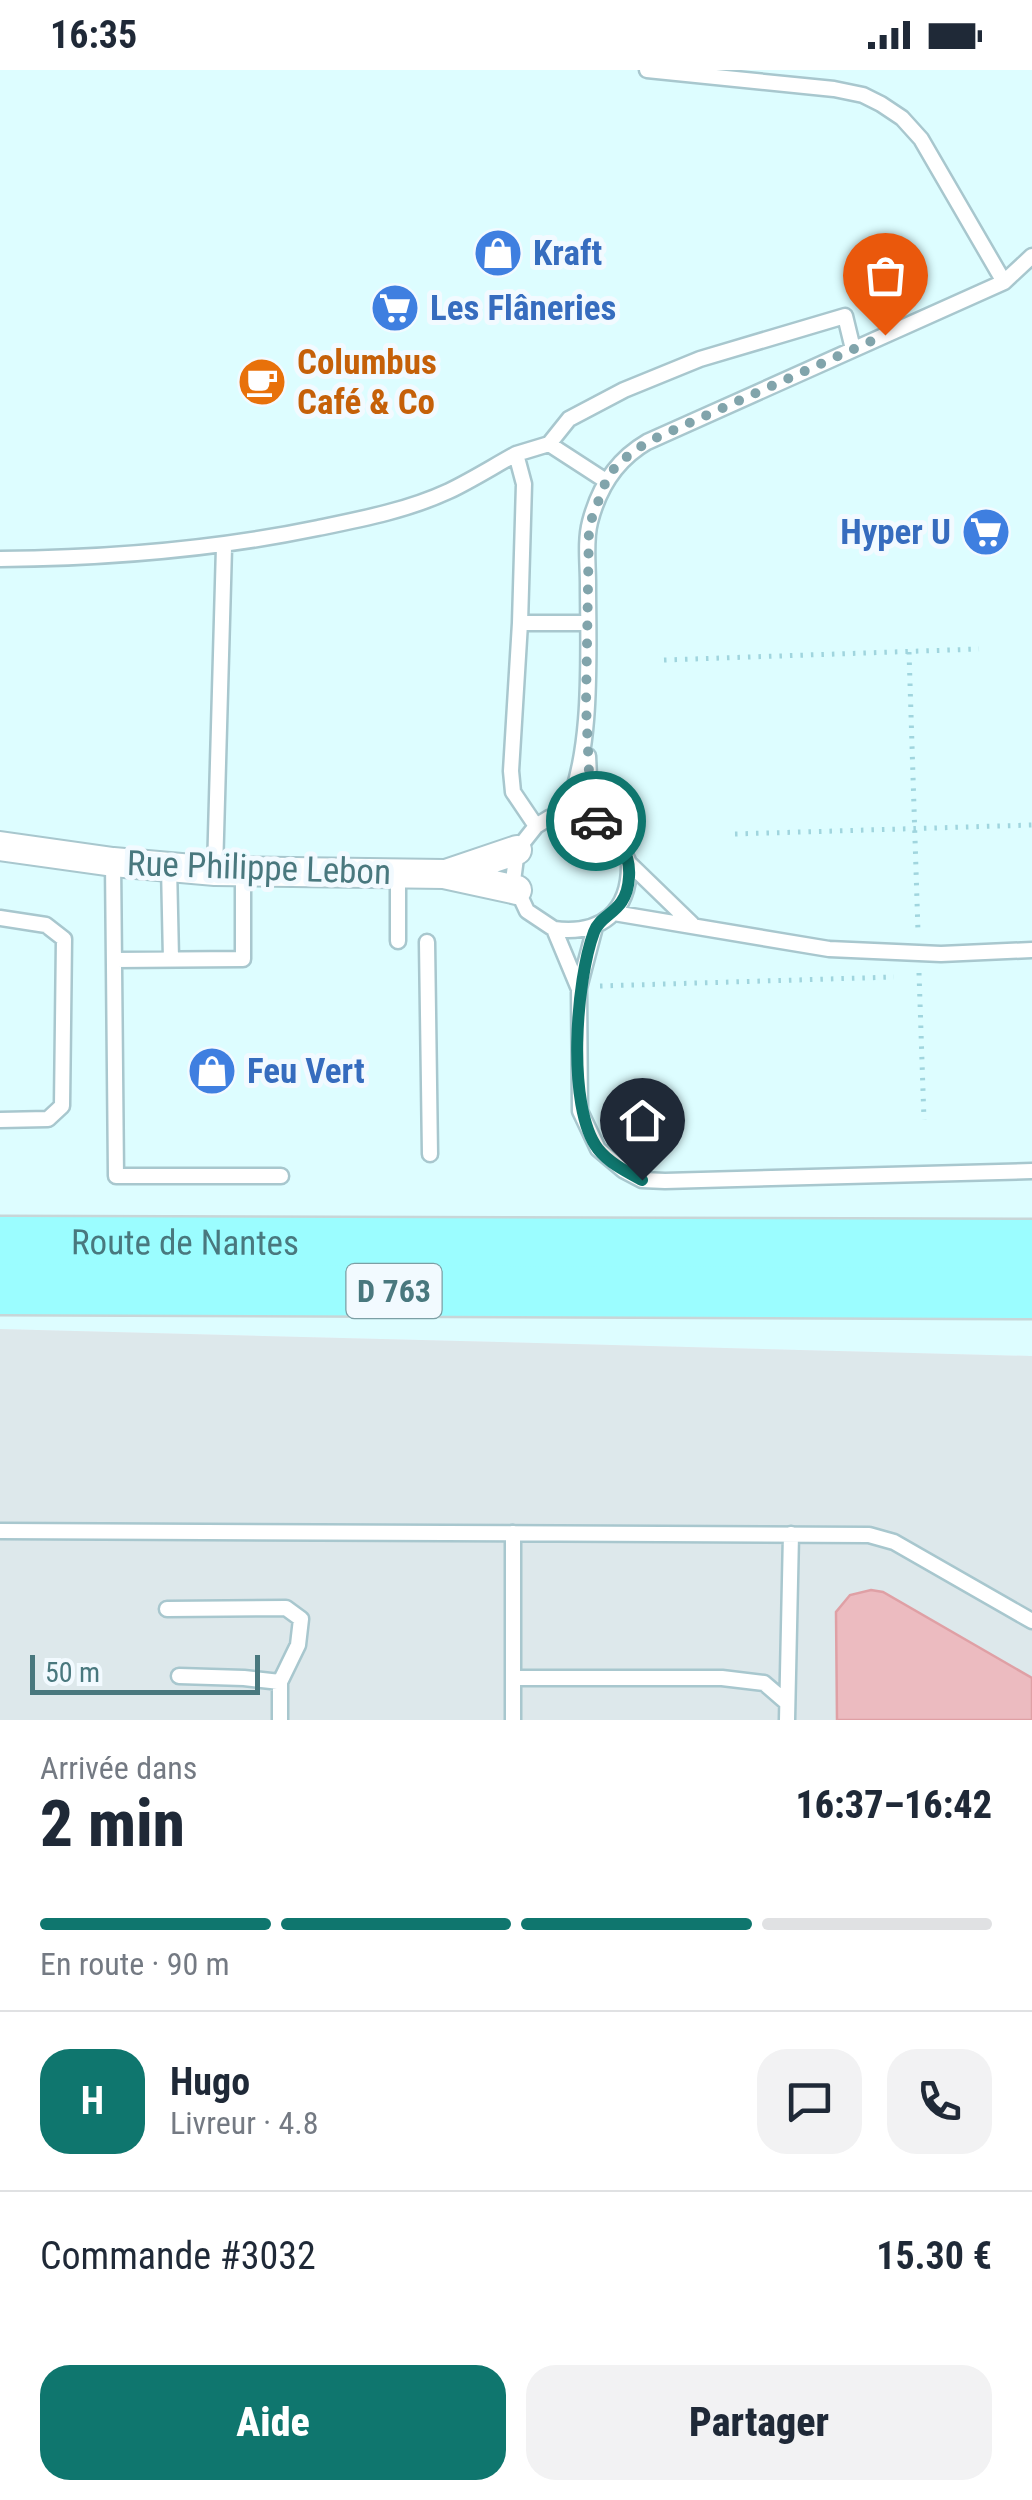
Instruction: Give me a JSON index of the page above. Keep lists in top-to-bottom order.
{
  "streets": {
    "highway": ["Route de Nantes", "D 763"],
    "street": ["Rue Philippe Lebon"]
  },
  "places": {
    "shop": ["Kraft", "Feu Vert"],
    "supermarket": ["Les Flâneries", "Hyper U"],
    "cafe": ["Columbus Café & Co"]
  },
  "scale_bar": "50 m",
  "page": {
    "status": "16:35",
    "scale": "50 m",
    "heading": ["2 min", "Arrivée dans", "16:37–16:42"],
    "panel": [
      "Hugo",
      "Livreur · 4.8",
      "Commande #3032",
      "15.30 €"
    ],
    "bar": "En route · 90 m",
    "round": "H",
    "buttons": ["Aide", "Partager"]
  }
}
